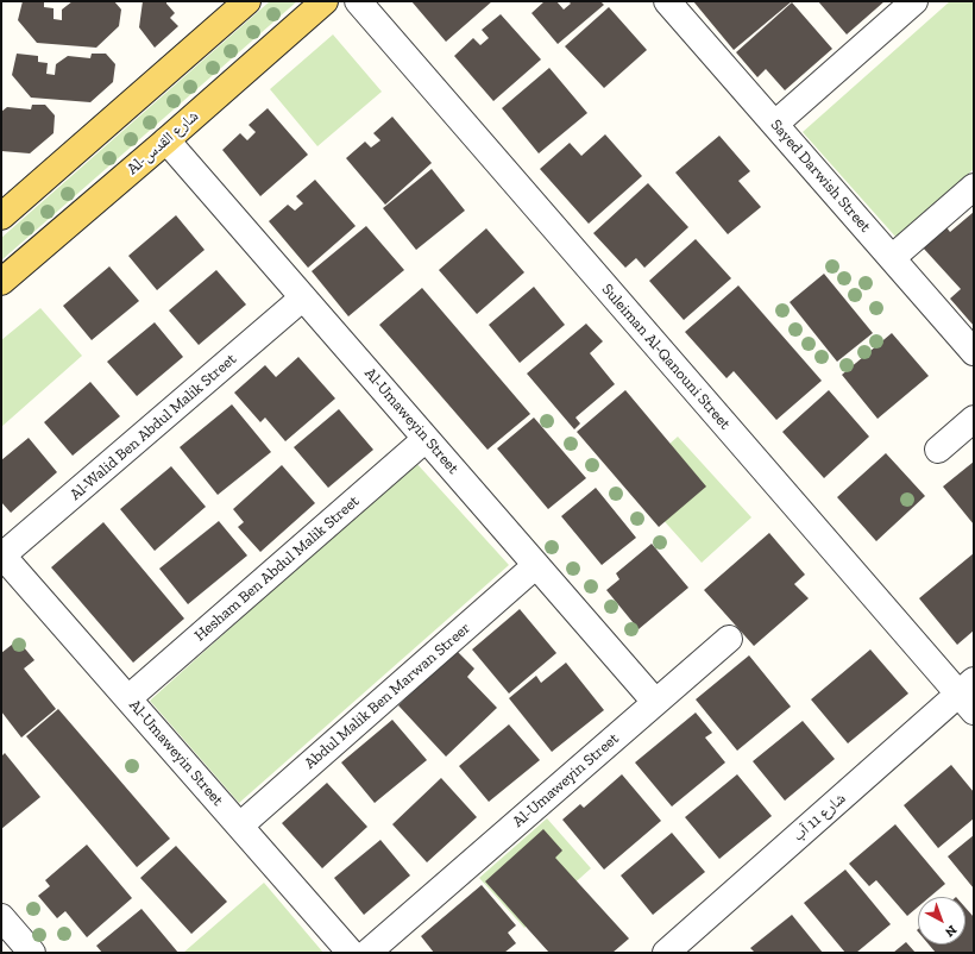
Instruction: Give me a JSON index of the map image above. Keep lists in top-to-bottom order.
{
  "streets": {
    "main road": ["Al-شارع القدس"],
    "street": [
      "Sayed Darwish Street",
      "Suleiman Al-Qanouni Street",
      "Al-Umaweyin Street",
      "Al-Walid Ben Abdul Malik Street",
      "Hesham Ben Abdul Malik Street",
      "Abdul Malik Ben Marwan Streer",
      "شارع 11 آب"
    ]
  },
  "crossings": [
    ["Al-شارع القدس", "Al-Umaweyin Street"],
    ["Suleiman Al-Qanouni Street", "شارع 11 آب"],
    ["Al-Umaweyin Street", "Al-Walid Ben Abdul Malik Street"],
    ["Al-Umaweyin Street", "Hesham Ben Abdul Malik Street"],
    ["Al-Umaweyin Street", "Abdul Malik Ben Marwan Streer"]
  ],
  "north": "bottom right"
}
